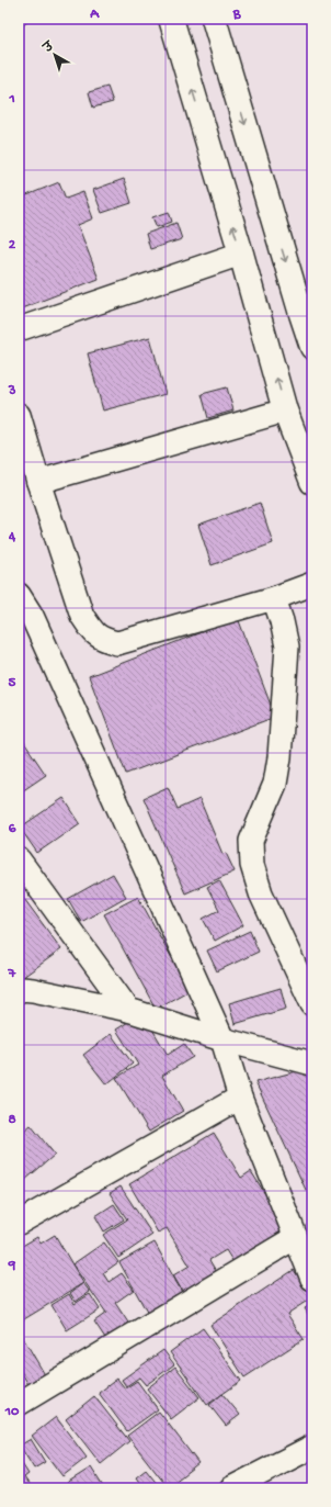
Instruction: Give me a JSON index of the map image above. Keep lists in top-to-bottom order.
{
  "north": "top left",
  "grid": {
    "columns": ["A", "B"],
    "rows": [
      "1",
      "2",
      "3",
      "4",
      "5",
      "6",
      "7",
      "8",
      "9",
      "10"
    ]
  }
}
